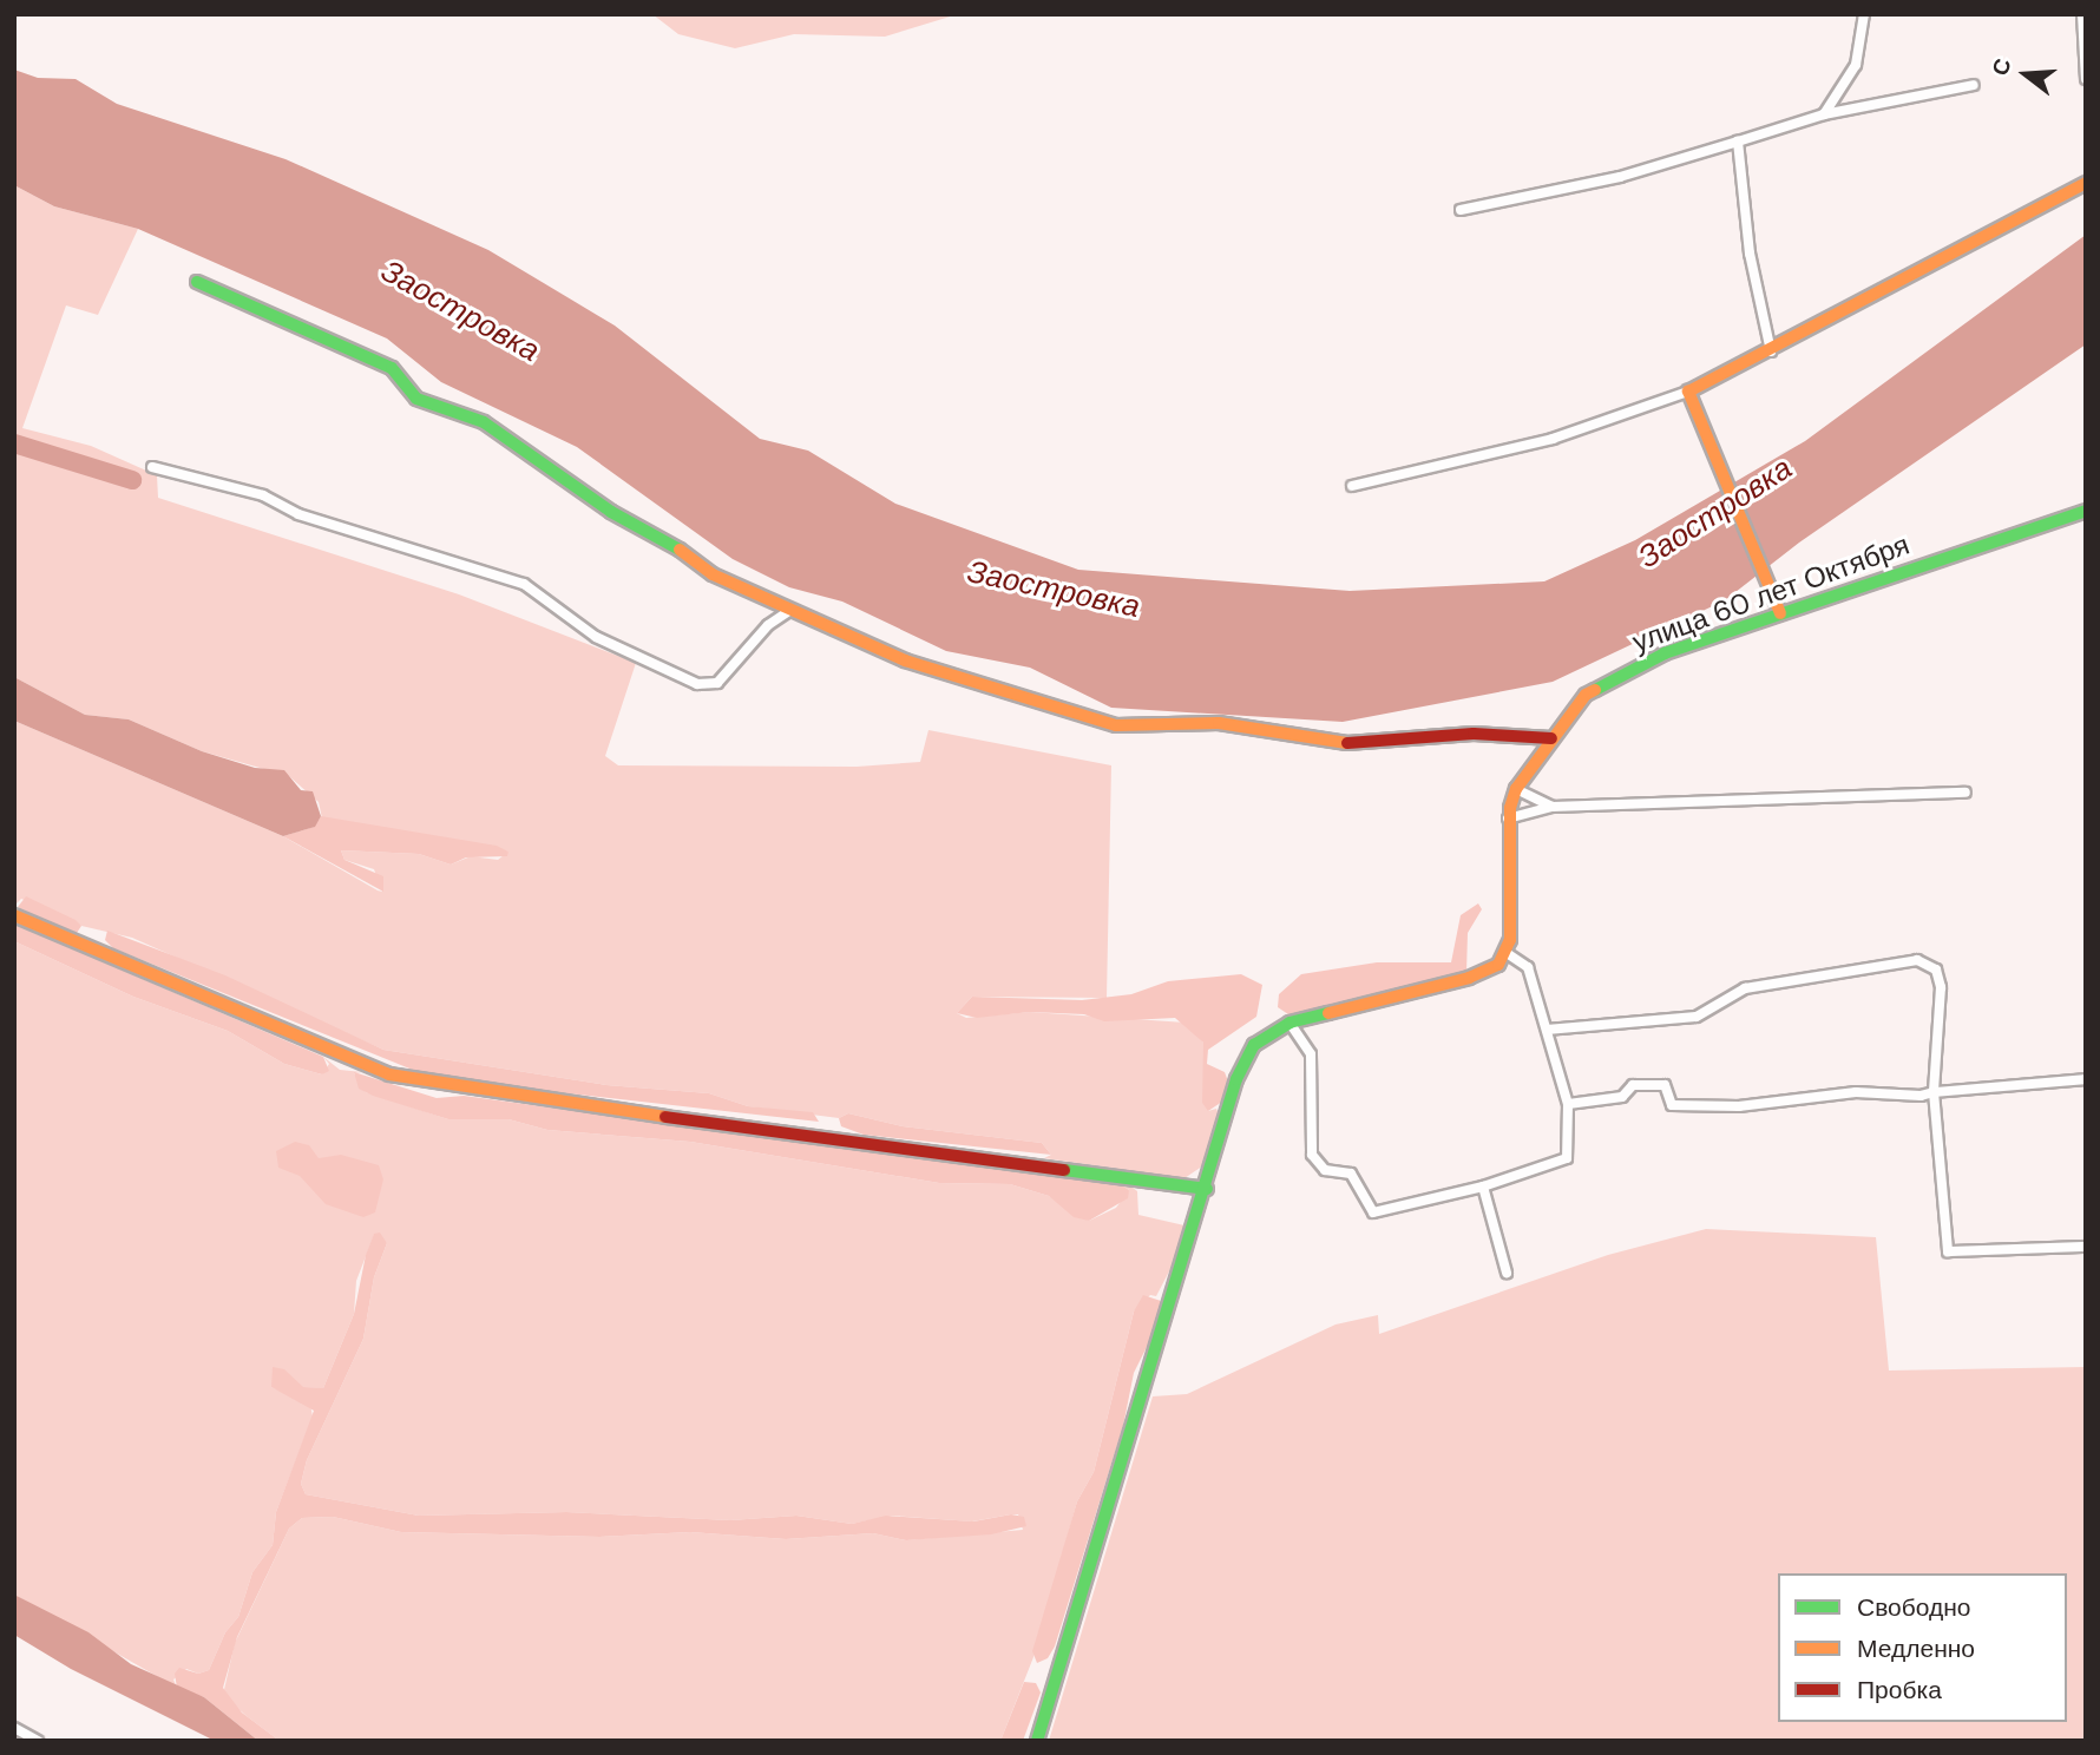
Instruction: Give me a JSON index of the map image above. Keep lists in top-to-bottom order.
{
  "streets": {
    "street": ["улица 60 лет Октября"]
  },
  "water": ["Заостровка"],
  "legend": ["Свободно", "Медленно", "Пробка"],
  "north": "left"
}
